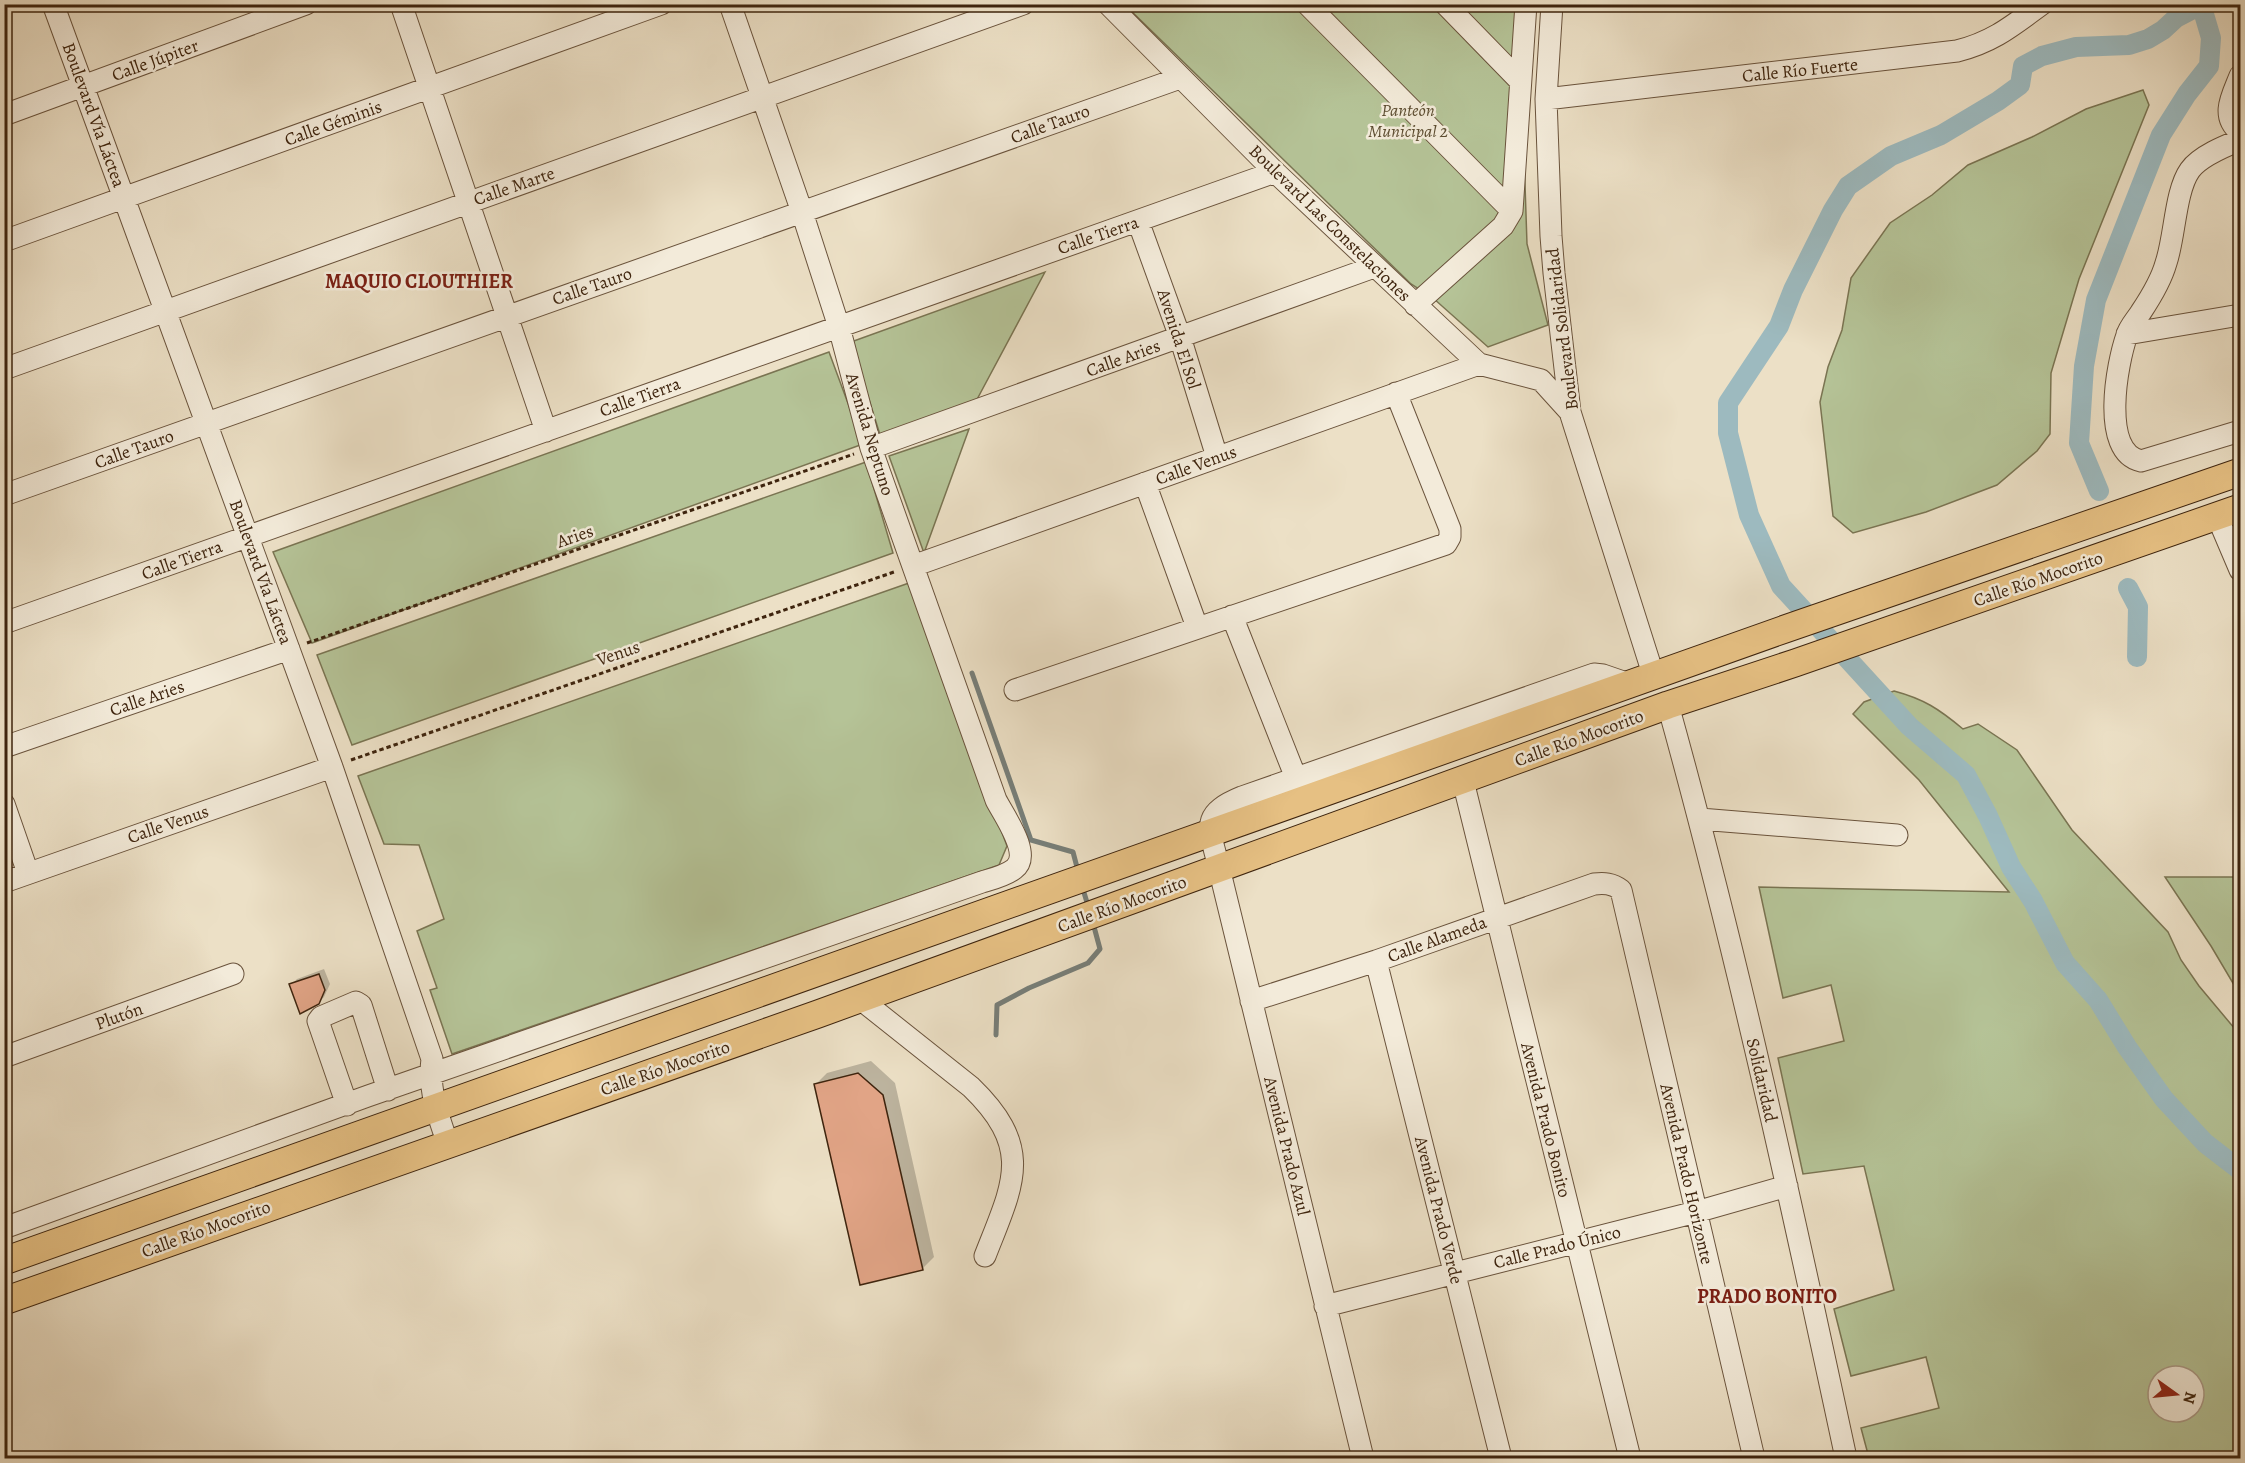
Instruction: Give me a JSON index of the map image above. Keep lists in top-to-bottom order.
{
  "streets": {
    "main road": ["Calle Río Mocorito"],
    "street": [
      "Calle Júpiter",
      "Calle Río Fuerte",
      "Boulevard Vía Láctea",
      "Calle Géminis",
      "Calle Tauro",
      "Calle Marte",
      "Boulevard Las Constelaciones",
      "Calle Tierra",
      "Boulevard Solidaridad",
      "Avenida El Sol",
      "Calle Aries",
      "Avenida Neptuno",
      "Calle Venus",
      "Calle Alameda",
      "Plutón",
      "Solidaridad",
      "Avenida Prado Bonito",
      "Avenida Prado Azul",
      "Avenida Prado Horizonte",
      "Avenida Prado Verde",
      "Calle Prado Único"
    ],
    "path": ["Aries", "Venus"]
  },
  "crossings": [
    ["Calle Júpiter", "Boulevard Vía Láctea"],
    ["Calle Río Fuerte", "Boulevard Solidaridad"],
    ["Boulevard Vía Láctea", "Calle Géminis"],
    ["Boulevard Vía Láctea", "Calle Tauro"],
    ["Boulevard Vía Láctea", "Calle Marte"],
    ["Boulevard Vía Láctea", "Calle Tierra"],
    ["Boulevard Vía Láctea", "Calle Aries"],
    ["Boulevard Vía Láctea", "Avenida Neptuno"],
    ["Boulevard Vía Láctea", "Calle Venus"],
    ["Boulevard Vía Láctea", "Aries"],
    ["Boulevard Vía Láctea", "Calle Río Mocorito"],
    ["Boulevard Vía Láctea", "Venus"],
    ["Calle Tauro", "Boulevard Las Constelaciones"],
    ["Calle Tauro", "Avenida Neptuno"],
    ["Calle Marte", "Avenida Neptuno"],
    ["Boulevard Las Constelaciones", "Calle Tierra"],
    ["Boulevard Las Constelaciones", "Boulevard Solidaridad"],
    ["Boulevard Las Constelaciones", "Calle Aries"],
    ["Boulevard Las Constelaciones", "Calle Venus"],
    ["Calle Tierra", "Avenida El Sol"],
    ["Calle Tierra", "Avenida Neptuno"],
    ["Boulevard Solidaridad", "Calle Río Mocorito"],
    ["Avenida El Sol", "Calle Aries"],
    ["Avenida El Sol", "Calle Venus"],
    ["Calle Aries", "Avenida Neptuno"],
    ["Calle Aries", "Aries"],
    ["Avenida Neptuno", "Calle Venus"],
    ["Avenida Neptuno", "Aries"],
    ["Avenida Neptuno", "Venus"],
    ["Calle Venus", "Venus"],
    ["Calle Río Mocorito", "Solidaridad"],
    ["Calle Río Mocorito", "Avenida Prado Bonito"],
    ["Calle Río Mocorito", "Avenida Prado Azul"],
    ["Calle Alameda", "Avenida Prado Bonito"],
    ["Calle Alameda", "Avenida Prado Azul"],
    ["Calle Alameda", "Avenida Prado Horizonte"],
    ["Calle Alameda", "Avenida Prado Verde"],
    ["Solidaridad", "Calle Prado Único"],
    ["Avenida Prado Bonito", "Calle Prado Único"],
    ["Avenida Prado Azul", "Calle Prado Único"],
    ["Avenida Prado Horizonte", "Calle Prado Único"],
    ["Avenida Prado Verde", "Calle Prado Único"]
  ],
  "districts": ["MAQUIO CLOUTHIER", "PRADO BONITO"],
  "parks": ["Panteón Municipal 2"],
  "north": "right"
}
